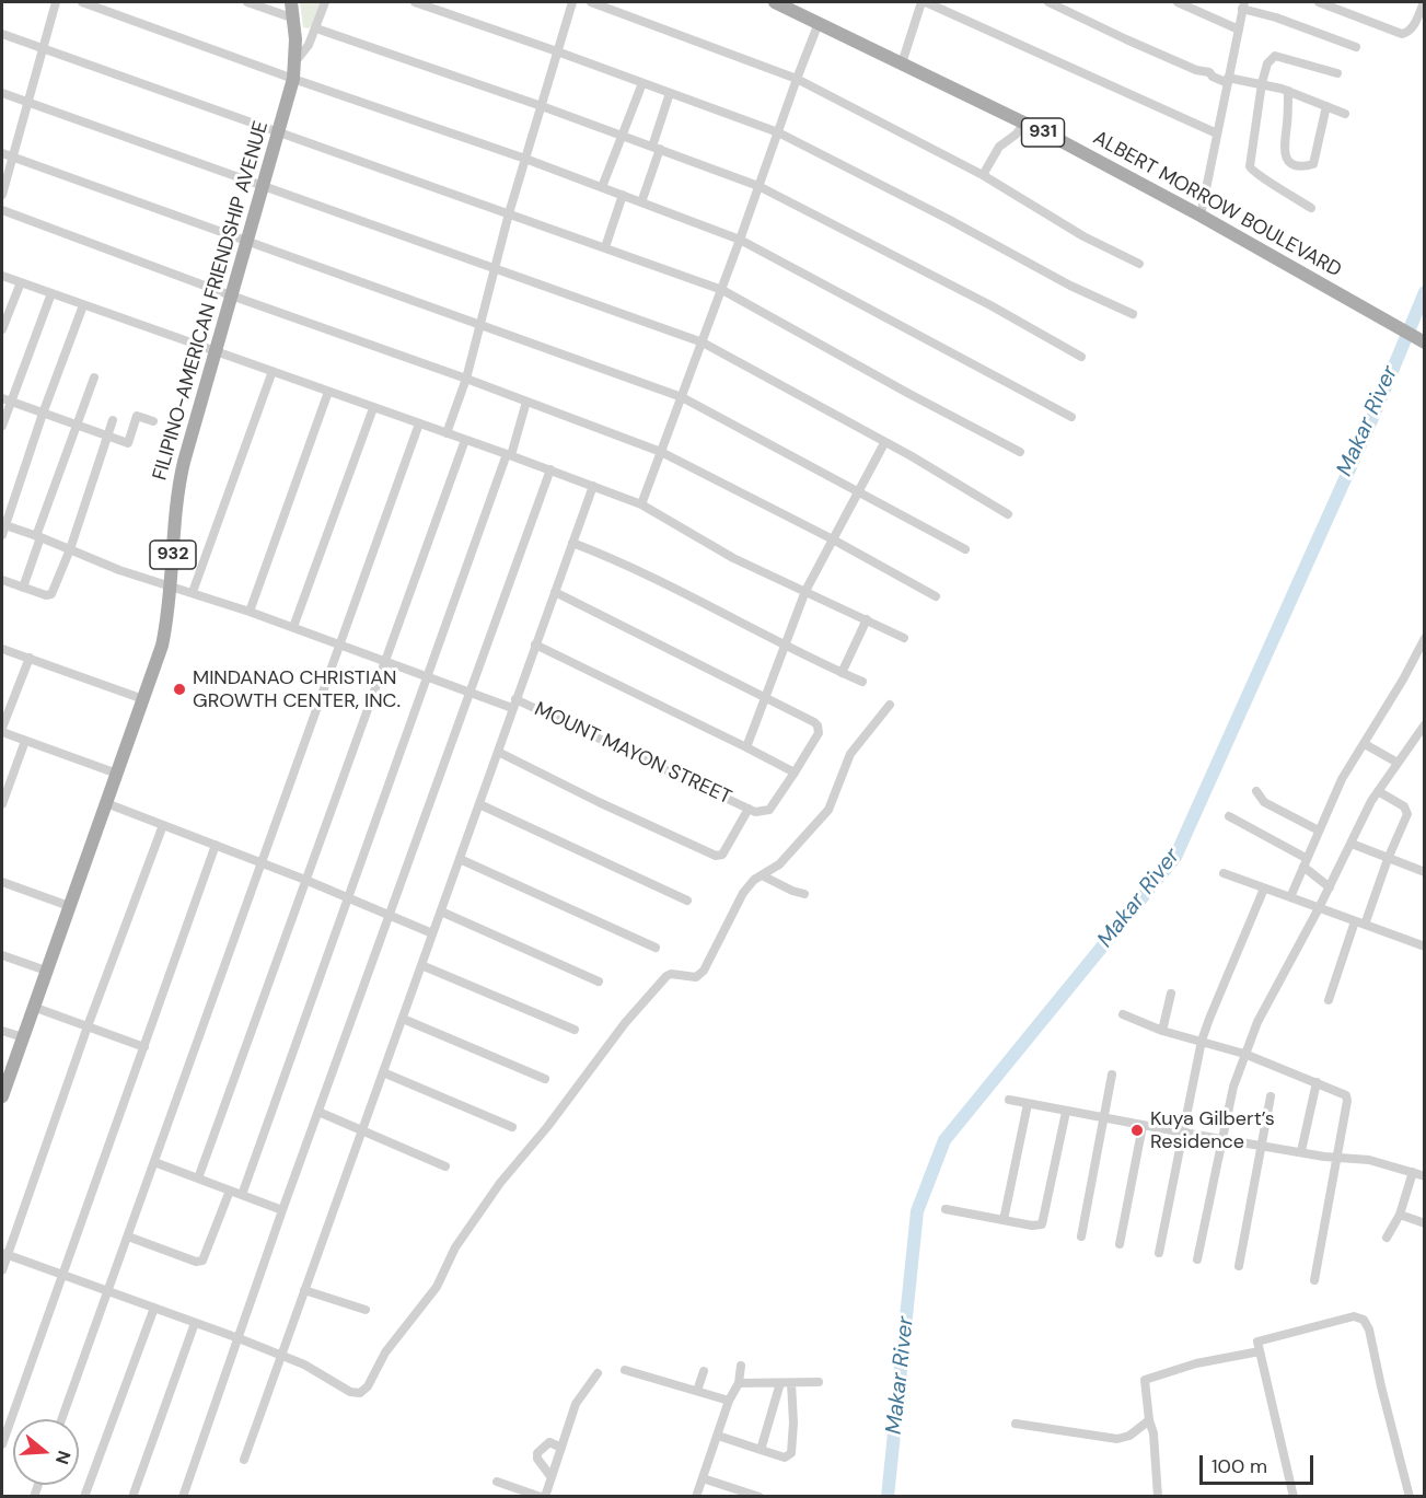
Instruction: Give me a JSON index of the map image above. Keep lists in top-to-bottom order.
{
  "streets": {
    "main road": [
      "931",
      "ALBERT MORROW BOULEVARD",
      "FILIPINO-AMERICAN FRIENDSHIP AVENUE",
      "932"
    ],
    "street": ["MOUNT MAYON STREET"]
  },
  "crossings": [
    ["FILIPINO-AMERICAN FRIENDSHIP AVENUE", "MOUNT MAYON STREET"]
  ],
  "water": ["Makar River"],
  "places": ["MINDANAO CHRISTIAN GROWTH CENTER, INC.", "Kuya Gilbert’s Residence"],
  "scale_bar": "100 m",
  "north": "right"
}
